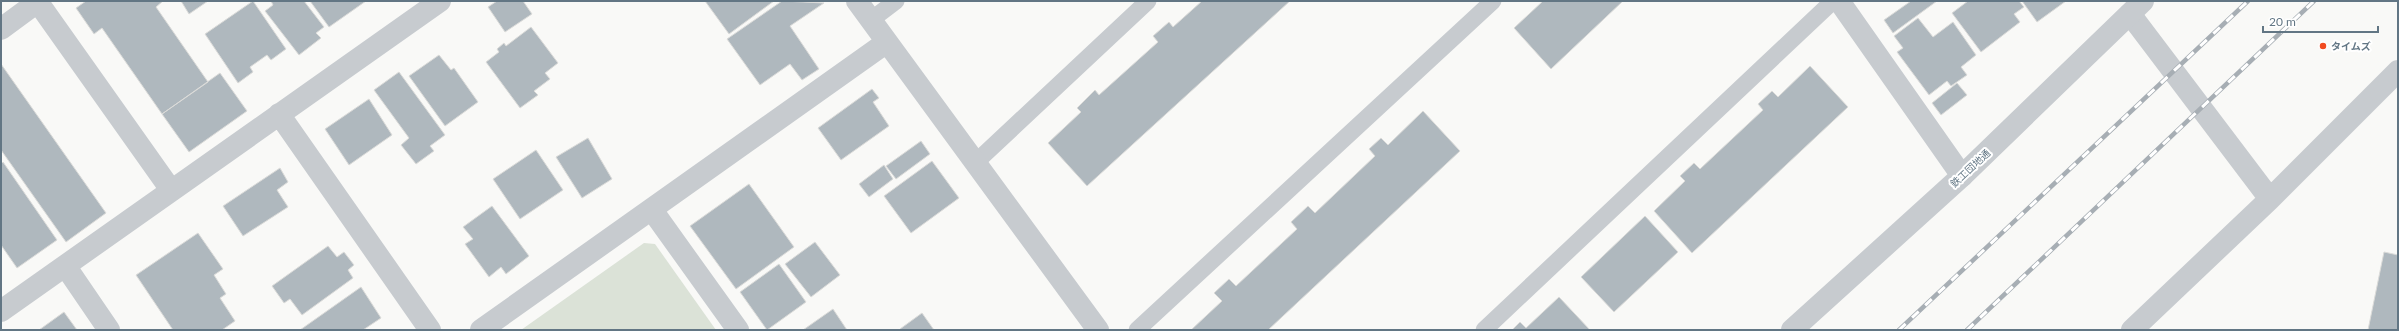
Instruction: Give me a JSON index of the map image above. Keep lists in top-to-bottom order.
{
  "streets": {
    "street": ["鉄工団地通"]
  },
  "places": ["タイムズ"],
  "scale_bar": "20 m"
}
